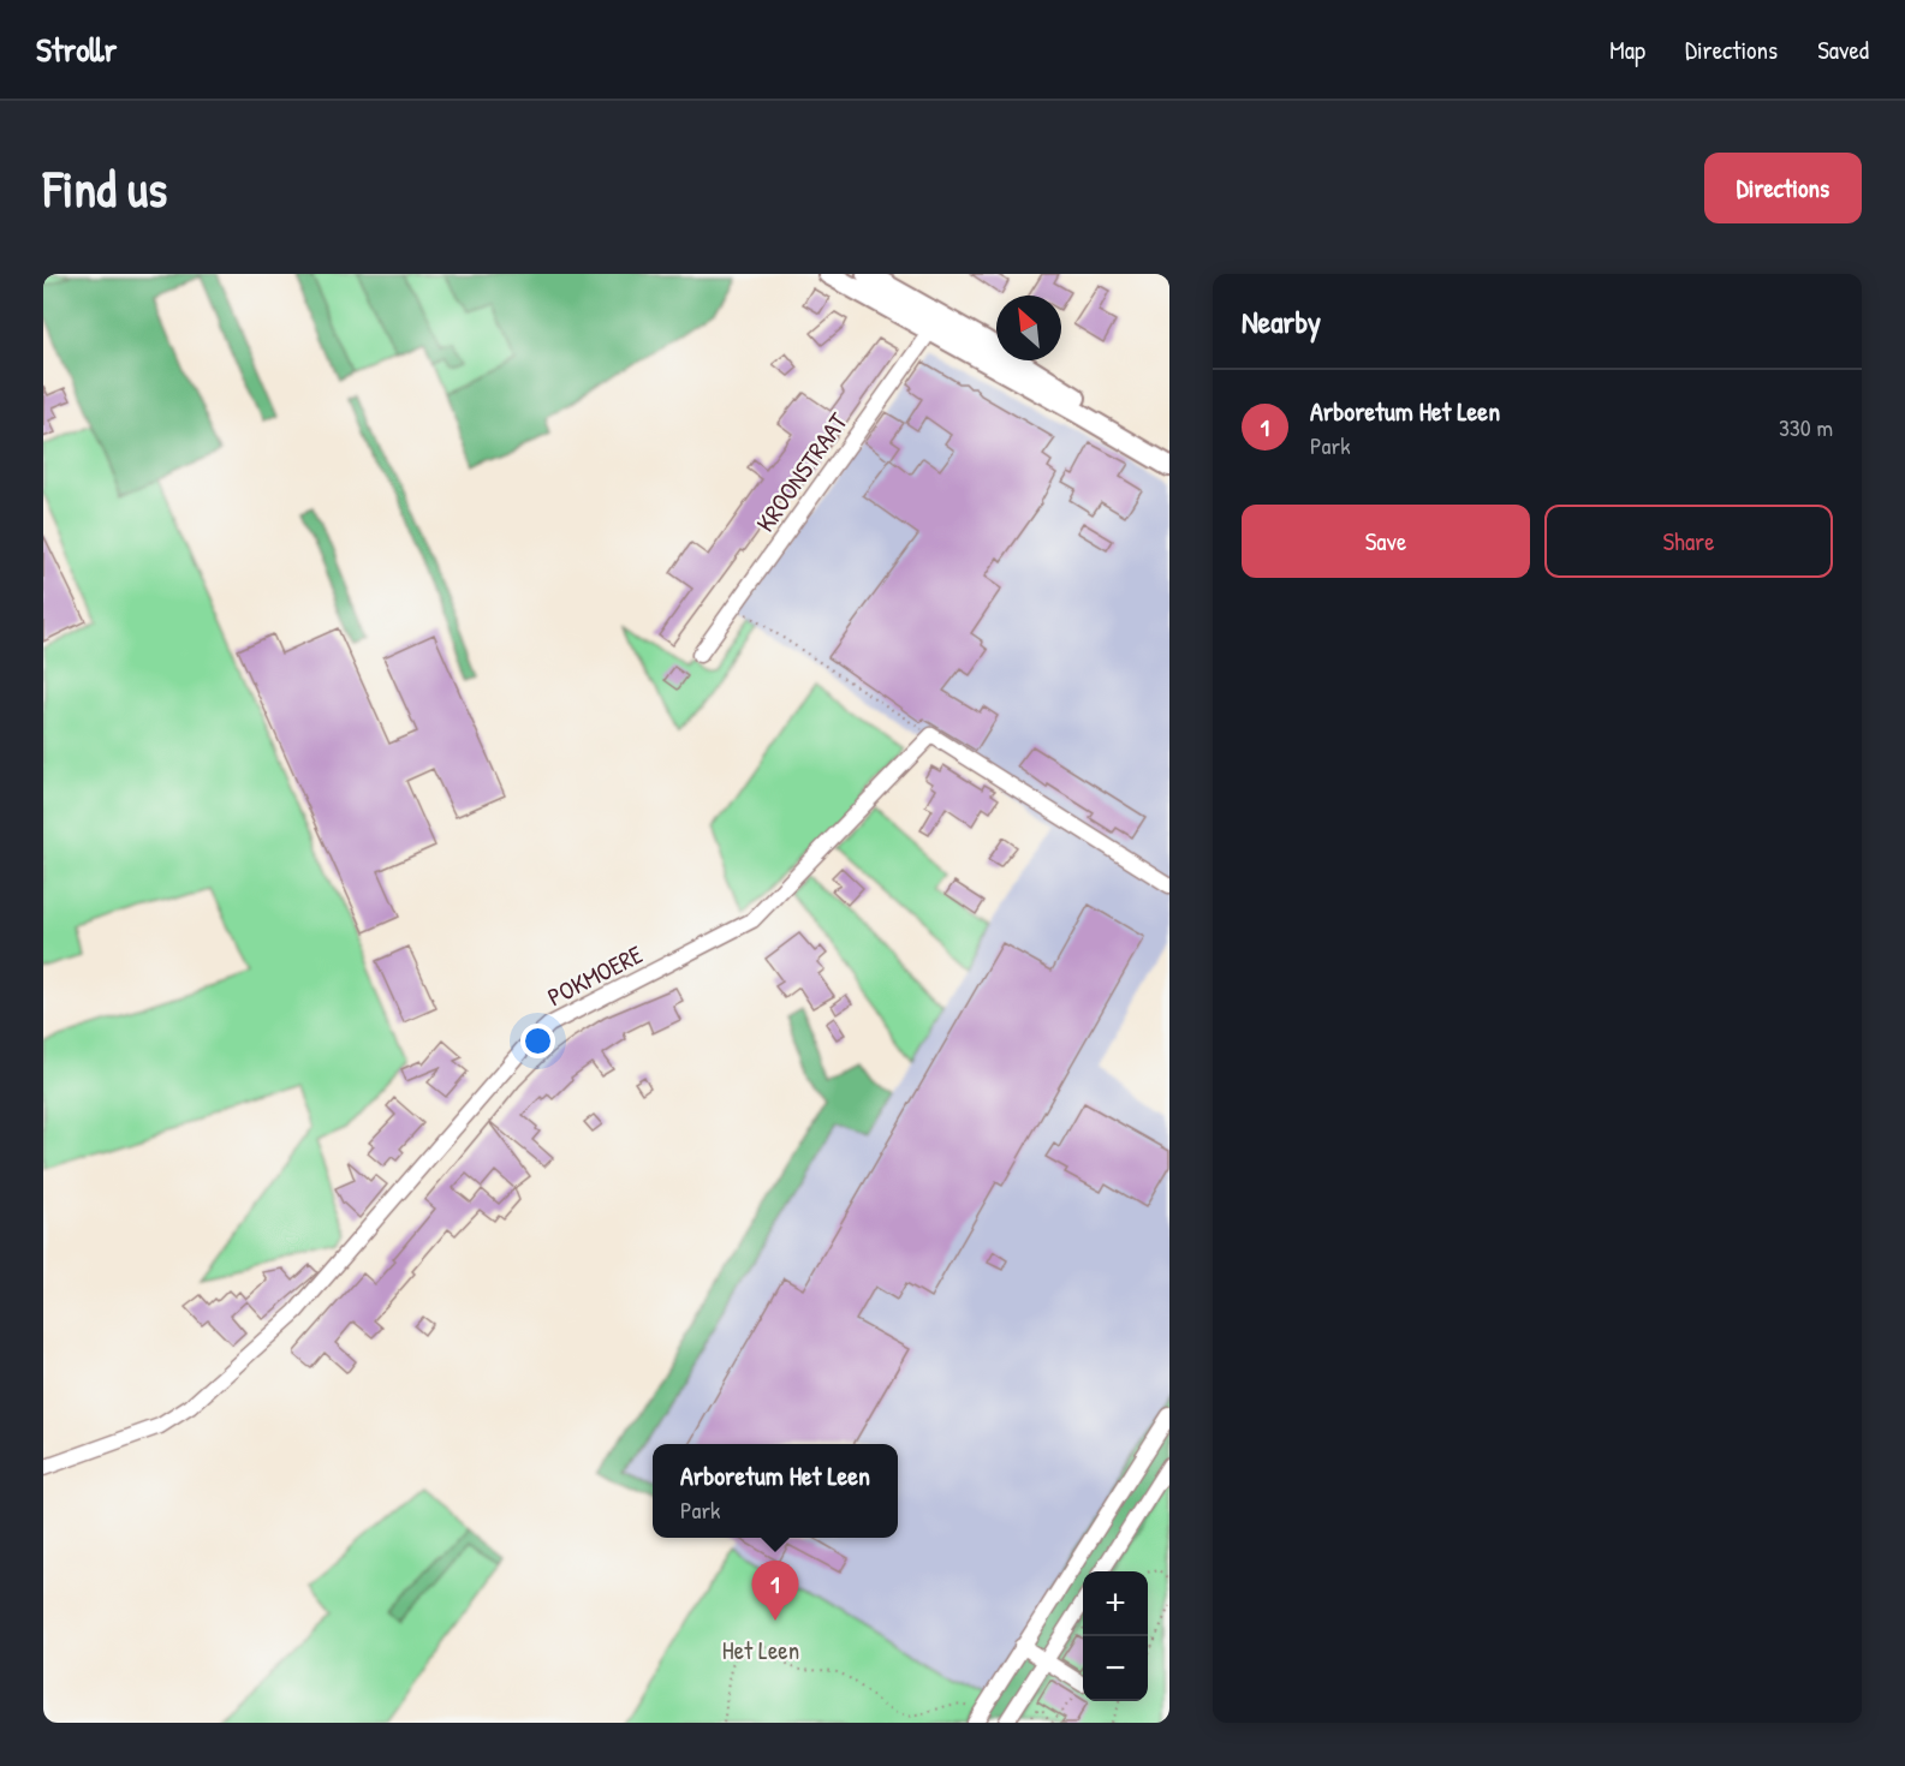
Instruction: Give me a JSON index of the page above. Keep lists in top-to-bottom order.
{
  "streets": {
    "street": ["KROONSTRAAT", "POKMOERE"]
  },
  "parks": ["Het Leen"],
  "north": "top left",
  "page": {
    "header": "Strollr",
    "nav": ["Map", "Directions", "Saved"],
    "buttons": [
      "Directions",
      ["Save", "Share"]
    ],
    "title": "Find us",
    "heading": "Nearby",
    "list": [
      {
        "mark": "1",
        "name": "Arboretum Het Leen",
        "note": "Park",
        "value": "330 m"
      }
    ],
    "popup": ["Arboretum Het Leen", "Park"],
    "pins": "1",
    "map_buttons": ["+", "−"]
  }
}
